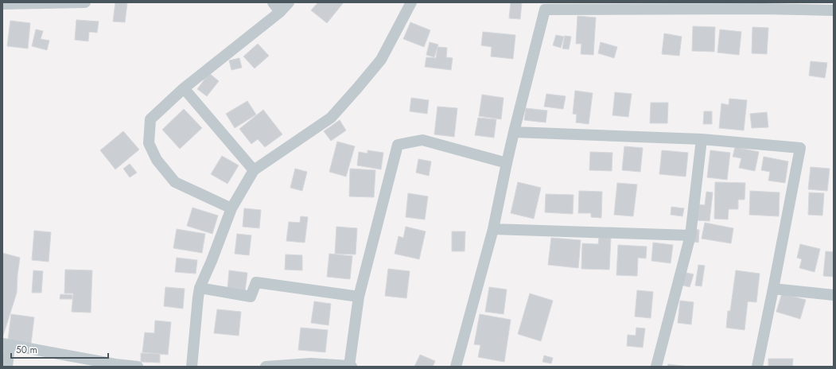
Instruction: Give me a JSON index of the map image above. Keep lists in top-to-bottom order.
{
  "scale_bar": "50 m"
}
